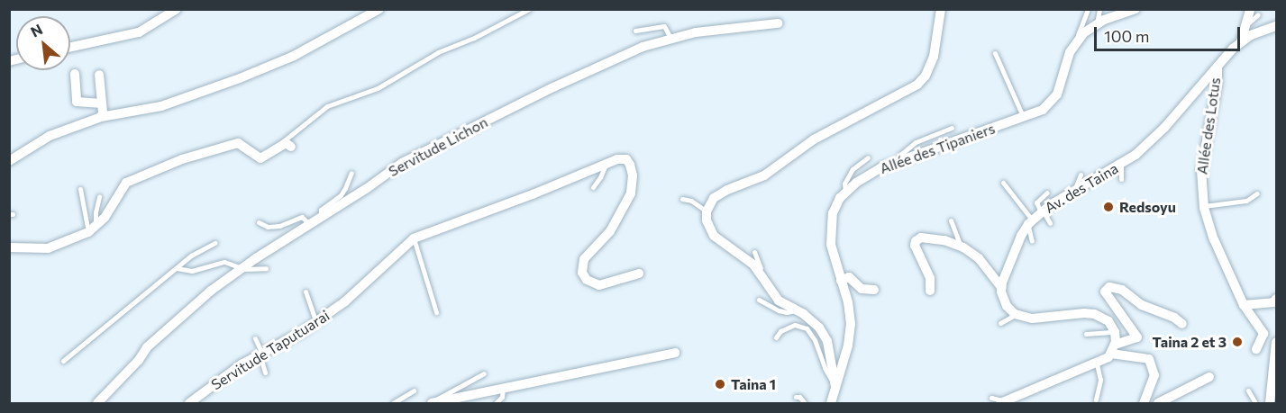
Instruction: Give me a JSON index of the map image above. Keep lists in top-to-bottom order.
{
  "streets": {
    "street": [
      "Allée des Lotus",
      "Servitude Lichon",
      "Allée des Tipaniers",
      "Av. des Taina",
      "Servitude Taputuarai"
    ]
  },
  "crossings": [
    ["Allée des Lotus", "Av. des Taina"]
  ],
  "places": ["Redsoyu", "Taina 2 et 3", "Taina 1"],
  "scale_bar": "100 m",
  "north": "top left"
}
